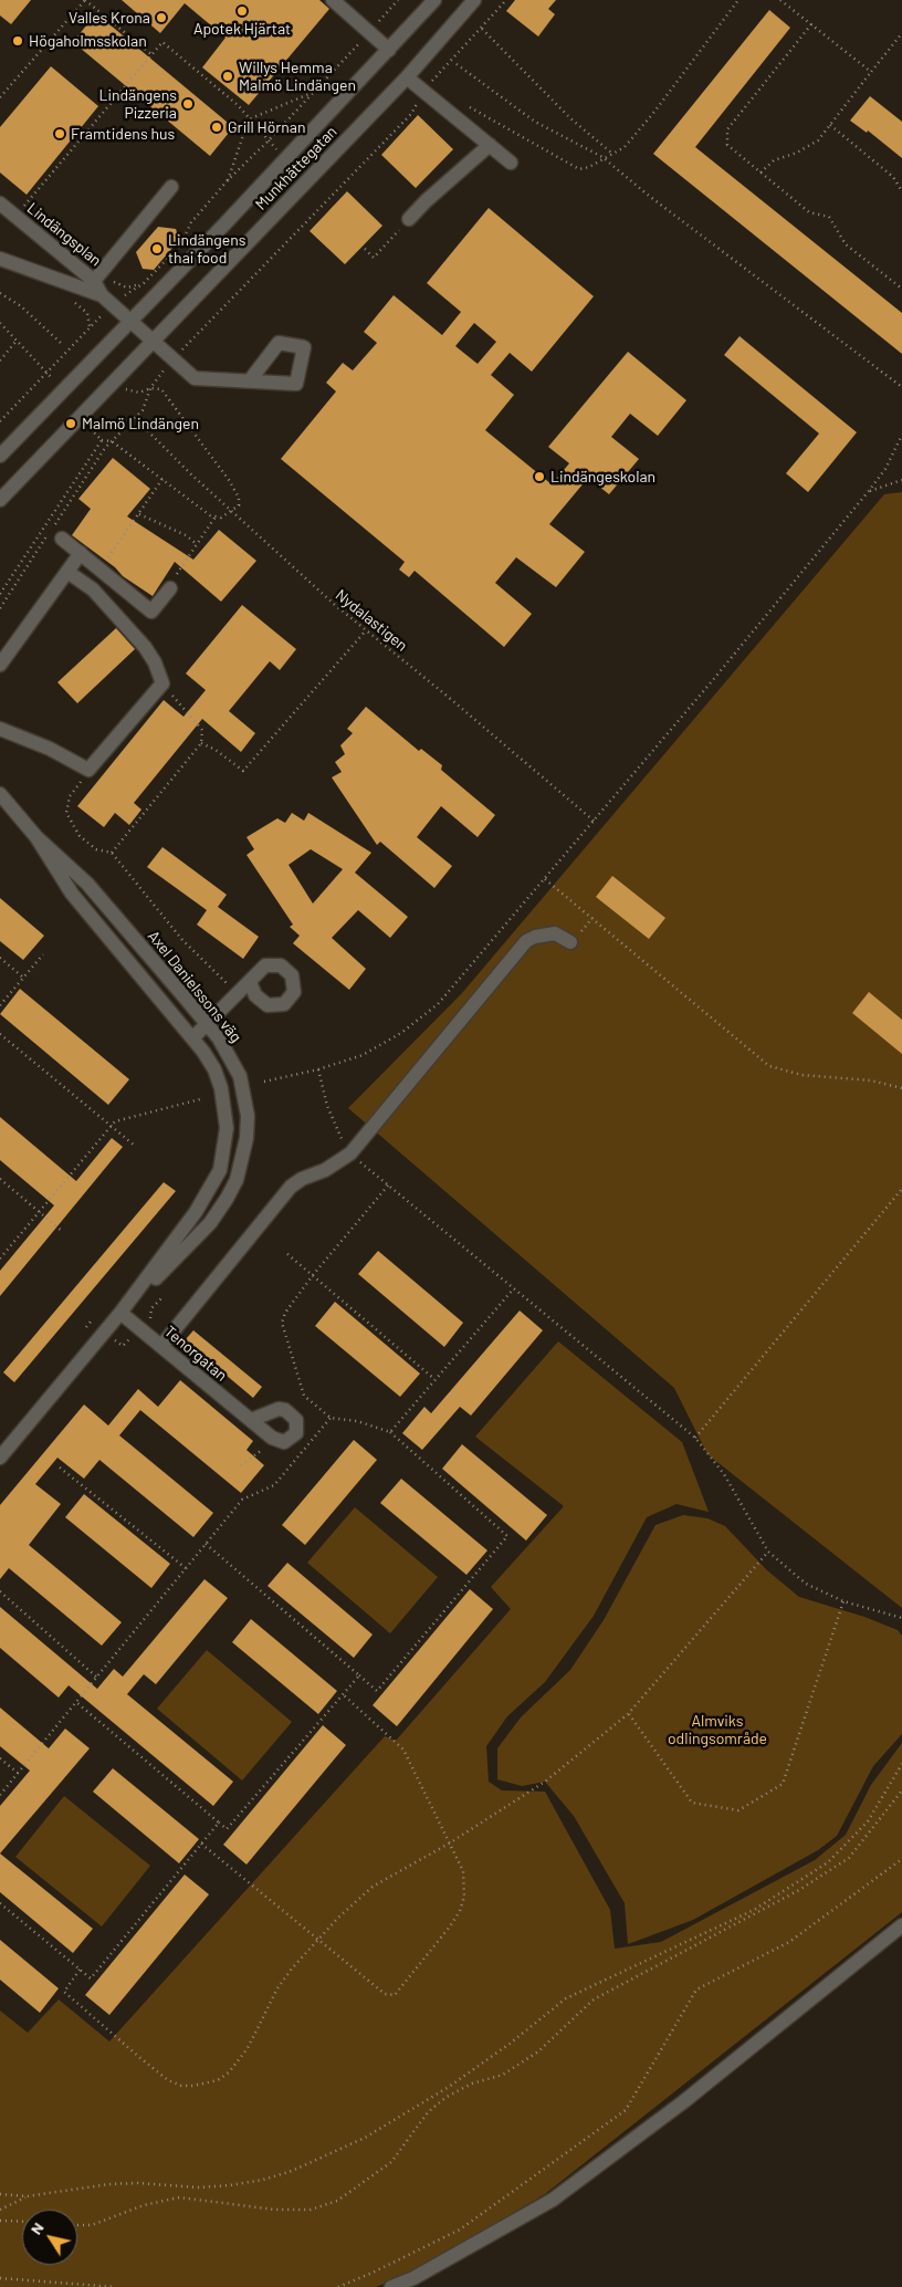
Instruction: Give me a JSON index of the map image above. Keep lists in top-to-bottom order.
{
  "streets": {
    "street": [
      "Munkhättegatan",
      "Lindängsplan",
      "Axel Danielssons väg",
      "Tenorgatan"
    ],
    "path": ["Nydalastigen"]
  },
  "crossings": [
    ["Munkhättegatan", "Lindängsplan"],
    ["Axel Danielssons väg", "Tenorgatan"]
  ],
  "parks": ["Almviks odlingsområde"],
  "places": [
    "Apotek Hjärtat",
    "Valles Krona",
    "Högaholmsskolan",
    "Willys Hemma Malmö Lindängen",
    "Lindängens Pizzeria",
    "Grill Hörnan",
    "Framtidens hus",
    "Lindängens thai food",
    "Malmö Lindängen",
    "Lindängeskolan"
  ],
  "north": "top left"
}
